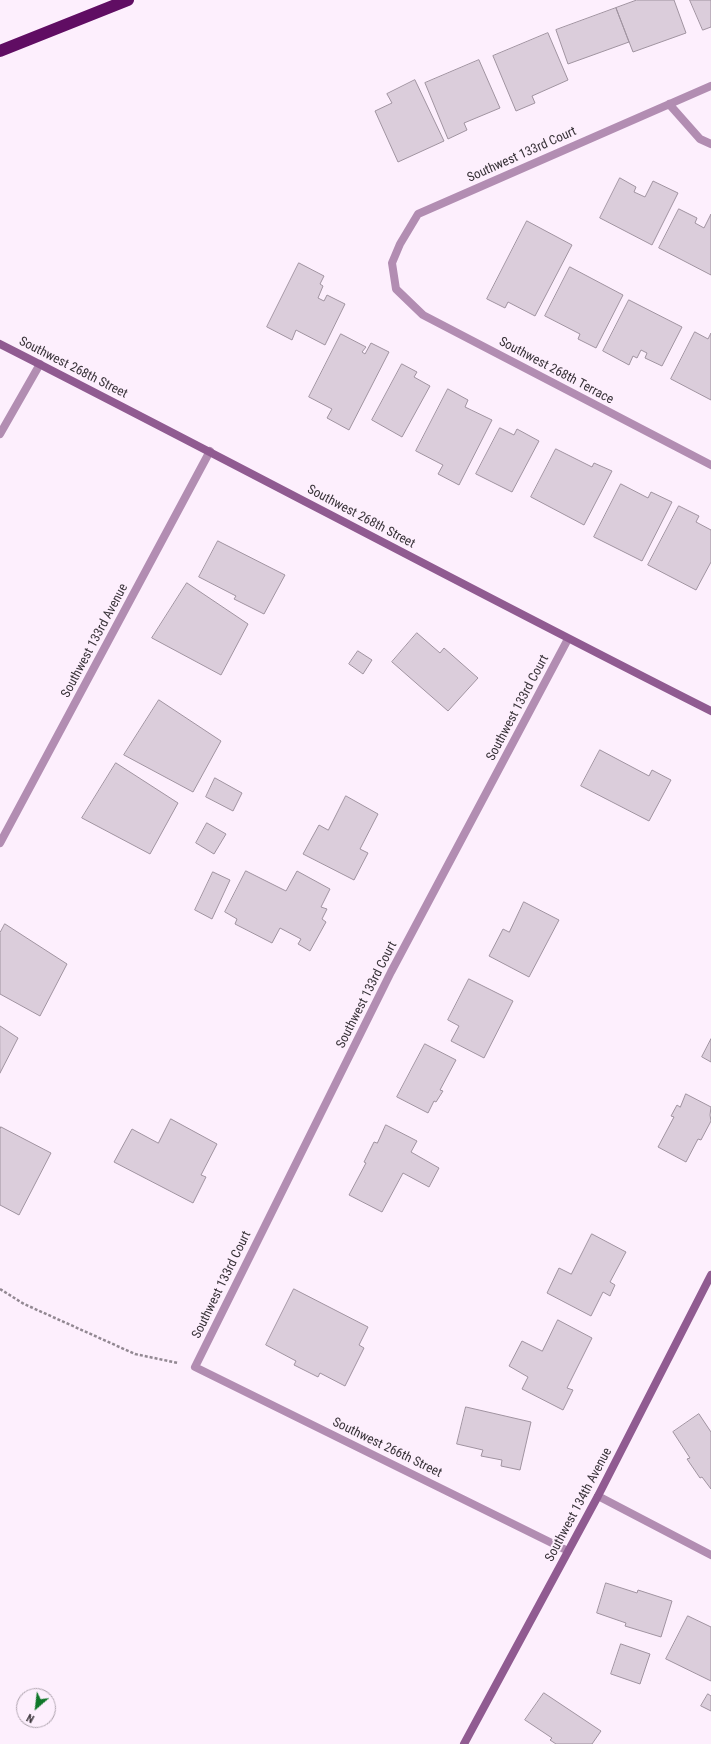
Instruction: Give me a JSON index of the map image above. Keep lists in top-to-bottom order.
{
  "streets": {
    "main road": ["Southwest 268th Street", "Southwest 134th Avenue"],
    "street": [
      "Southwest 133rd Court",
      "Southwest 268th Terrace",
      "Southwest 133rd Avenue",
      "Southwest 266th Street"
    ]
  },
  "crossings": [
    ["Southwest 133rd Court", "Southwest 268th Street"],
    ["Southwest 133rd Court", "Southwest 268th Terrace"],
    ["Southwest 133rd Court", "Southwest 266th Street"],
    ["Southwest 268th Street", "Southwest 133rd Avenue"],
    ["Southwest 266th Street", "Southwest 134th Avenue"]
  ],
  "north": "bottom left"
}
